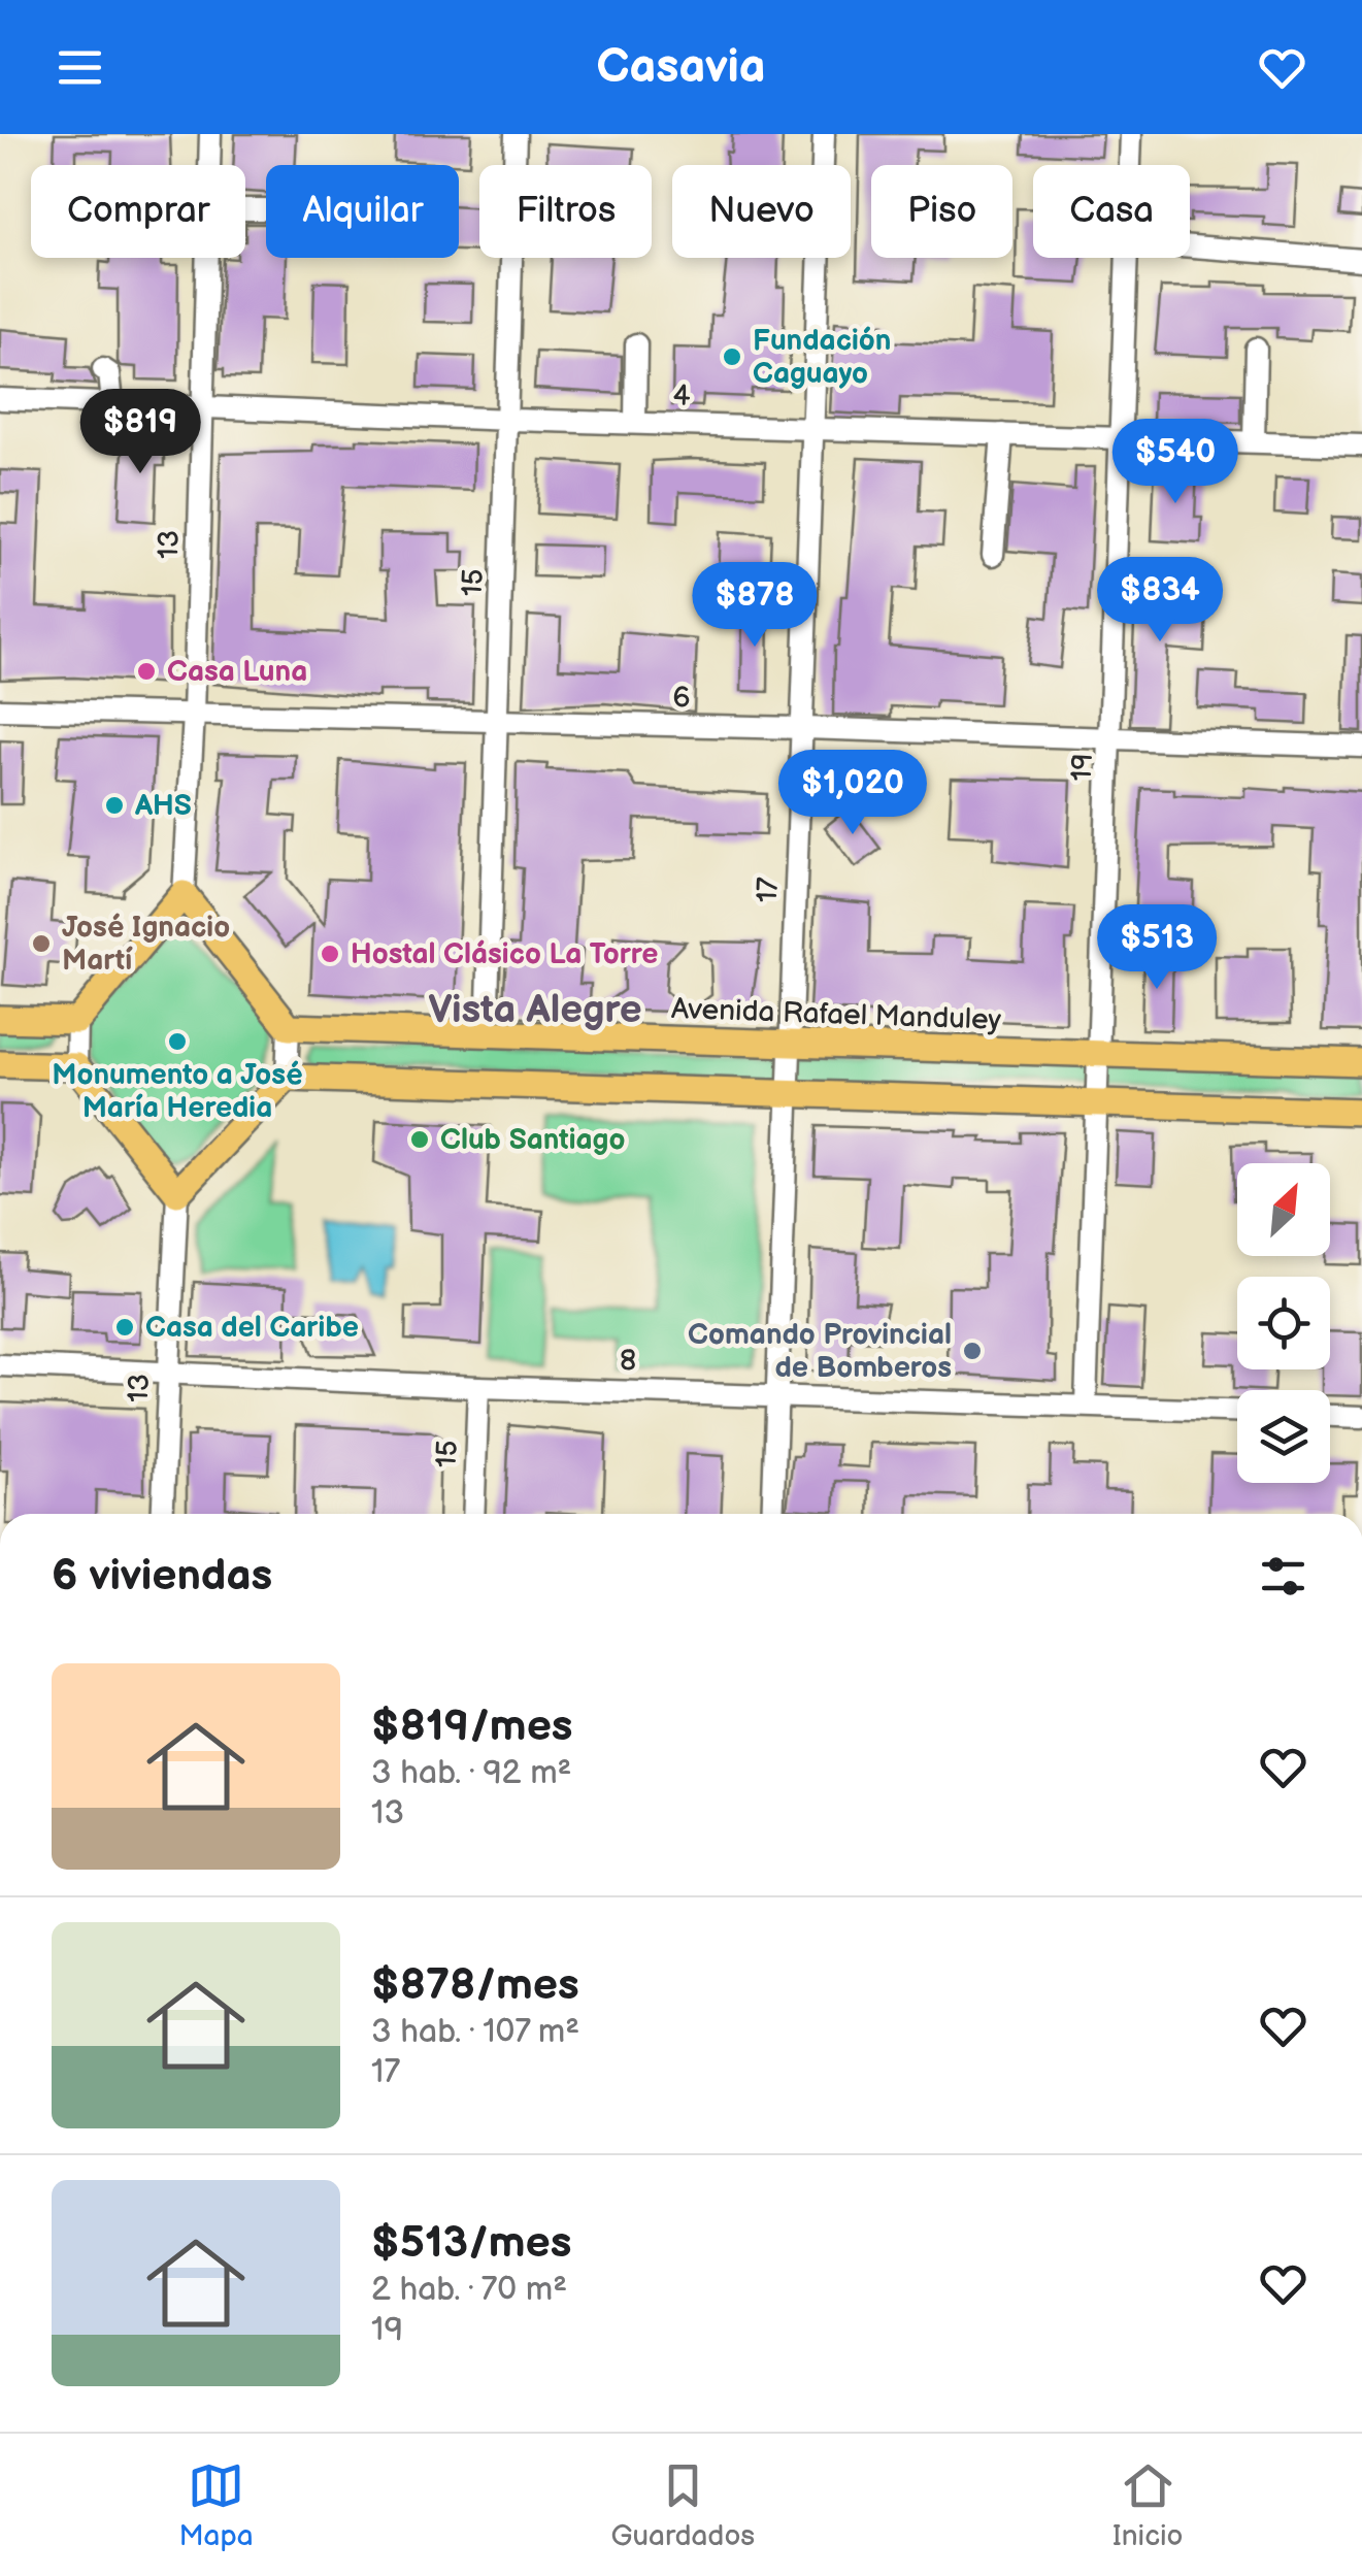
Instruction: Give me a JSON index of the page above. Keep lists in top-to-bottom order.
{
  "streets": {
    "main road": ["Avenida Rafael Manduley"],
    "street": [
      "4",
      "13",
      "15",
      "6",
      "19",
      "17",
      "8"
    ]
  },
  "crossings": [
    ["4", "13"],
    ["4", "15"],
    ["4", "19"],
    ["4", "17"],
    ["13", "6"],
    ["13", "8"],
    ["15", "6"],
    ["15", "Avenida Rafael Manduley"],
    ["15", "8"],
    ["6", "19"],
    ["6", "17"],
    ["19", "Avenida Rafael Manduley"],
    ["19", "8"],
    ["17", "Avenida Rafael Manduley"],
    ["17", "8"]
  ],
  "districts": ["Vista Alegre"],
  "places": [
    "Fundación Caguayo",
    "Casa Luna",
    "AHS",
    "José Ignacio Martí",
    "Hostal Clásico La Torre",
    "Monumento a José María Heredia",
    "Club Santiago",
    "Casa del Caribe",
    "Comando Provincial de Bomberos"
  ],
  "north": "top right",
  "page": {
    "header": "Casavia",
    "chip": [
      "Comprar",
      "Alquilar",
      "Filtros",
      "Nuevo",
      "Piso",
      "Casa"
    ],
    "price": [
      "$819",
      "$540",
      "$834",
      "$878",
      "$1,020",
      "$513"
    ],
    "heading": "6 viviendas",
    "list": [
      {
        "name": "$819/mes",
        "note": "3 hab. · 92 m² · 13"
      },
      {
        "name": "$878/mes",
        "note": "3 hab. · 107 m² · 17"
      },
      {
        "name": "$513/mes",
        "note": "2 hab. · 70 m² · 19"
      }
    ],
    "tabs": ["Mapa", "Guardados", "Inicio"]
  }
}
